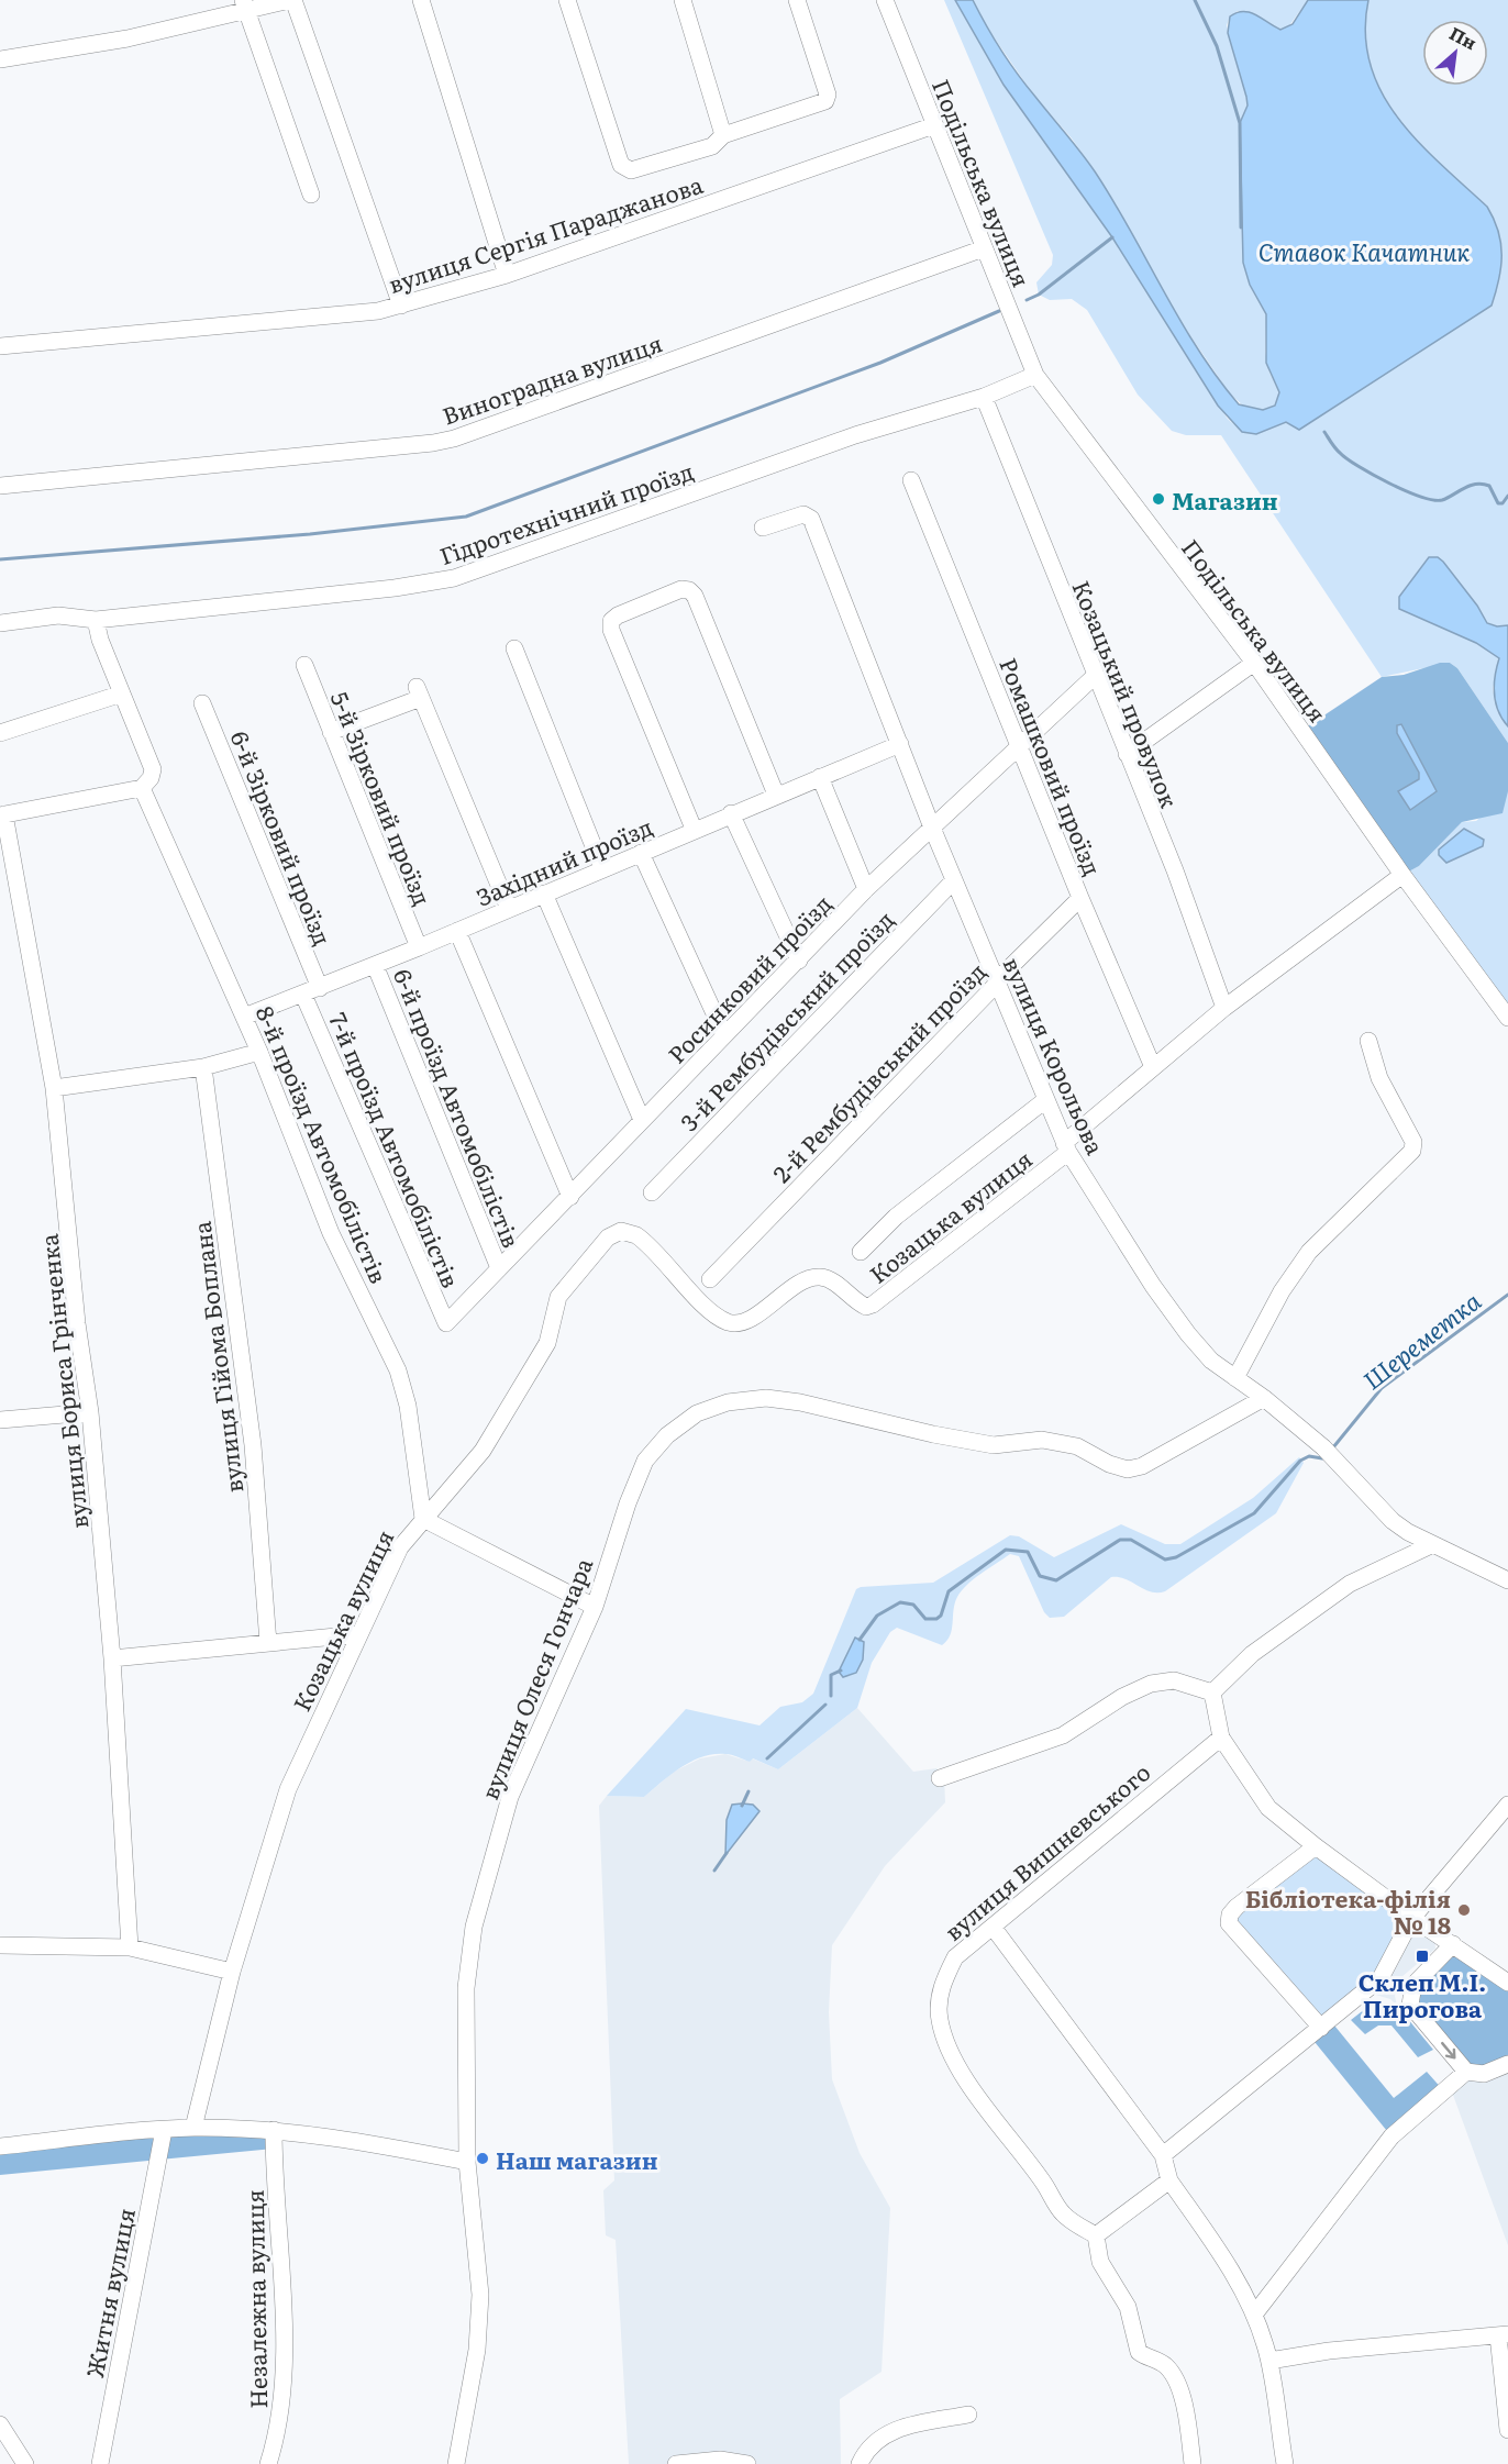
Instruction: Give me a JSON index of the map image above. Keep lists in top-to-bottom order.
{
  "streets": {
    "street": [
      "Подільська вулиця",
      "вулиця Сергія Параджанова",
      "Виноградна вулиця",
      "Гідротехнічний проїзд",
      "Козацький провулок",
      "Ромашковий проїзд",
      "5-й Зірковий проїзд",
      "6-й Зірковий проїзд",
      "Західний проїзд",
      "Росинковий проїзд",
      "3-й Рембудівський проїзд",
      "вулиця Корольова",
      "2-й Рембудівський проїзд",
      "6-й проїзд Автомобілістів",
      "8-й проїзд Автомобілістів",
      "7-й проїзд Автомобілістів",
      "Козацька вулиця",
      "вулиця Гійома Боплана",
      "вулиця Бориса Грінченка",
      "вулиця Олеся Гончара",
      "вулиця Вишневського",
      "Житня вулиця",
      "Незалежна вулиця"
    ]
  },
  "crossings": [
    ["Подільська вулиця", "вулиця Сергія Параджанова"],
    ["Подільська вулиця", "Виноградна вулиця"],
    ["Подільська вулиця", "Гідротехнічний проїзд"],
    ["Подільська вулиця", "Козацька вулиця"],
    ["Гідротехнічний проїзд", "Козацький провулок"],
    ["Козацький провулок", "Росинковий проїзд"],
    ["Козацький провулок", "Козацька вулиця"],
    ["Ромашковий проїзд", "Росинковий проїзд"],
    ["Ромашковий проїзд", "2-й Рембудівський проїзд"],
    ["Ромашковий проїзд", "Козацька вулиця"],
    ["5-й Зірковий проїзд", "Західний проїзд"],
    ["6-й Зірковий проїзд", "Західний проїзд"],
    ["6-й Зірковий проїзд", "7-й проїзд Автомобілістів"],
    ["Західний проїзд", "вулиця Корольова"],
    ["Західний проїзд", "6-й проїзд Автомобілістів"],
    ["Західний проїзд", "8-й проїзд Автомобілістів"],
    ["Західний проїзд", "7-й проїзд Автомобілістів"],
    ["Росинковий проїзд", "вулиця Корольова"],
    ["Росинковий проїзд", "6-й проїзд Автомобілістів"],
    ["Росинковий проїзд", "7-й проїзд Автомобілістів"],
    ["3-й Рембудівський проїзд", "вулиця Корольова"],
    ["вулиця Корольова", "2-й Рембудівський проїзд"],
    ["вулиця Корольова", "Козацька вулиця"],
    ["вулиця Корольова", "вулиця Олеся Гончара"],
    ["8-й проїзд Автомобілістів", "Козацька вулиця"]
  ],
  "water": ["Ставок Качатник", "Шереметка"],
  "places": {
    "other": ["Магазин", "Бібліотека-філія № 18", "Наш магазин"],
    "transit": ["Склеп М.І. Пирогова"]
  },
  "north": "top right"
}
